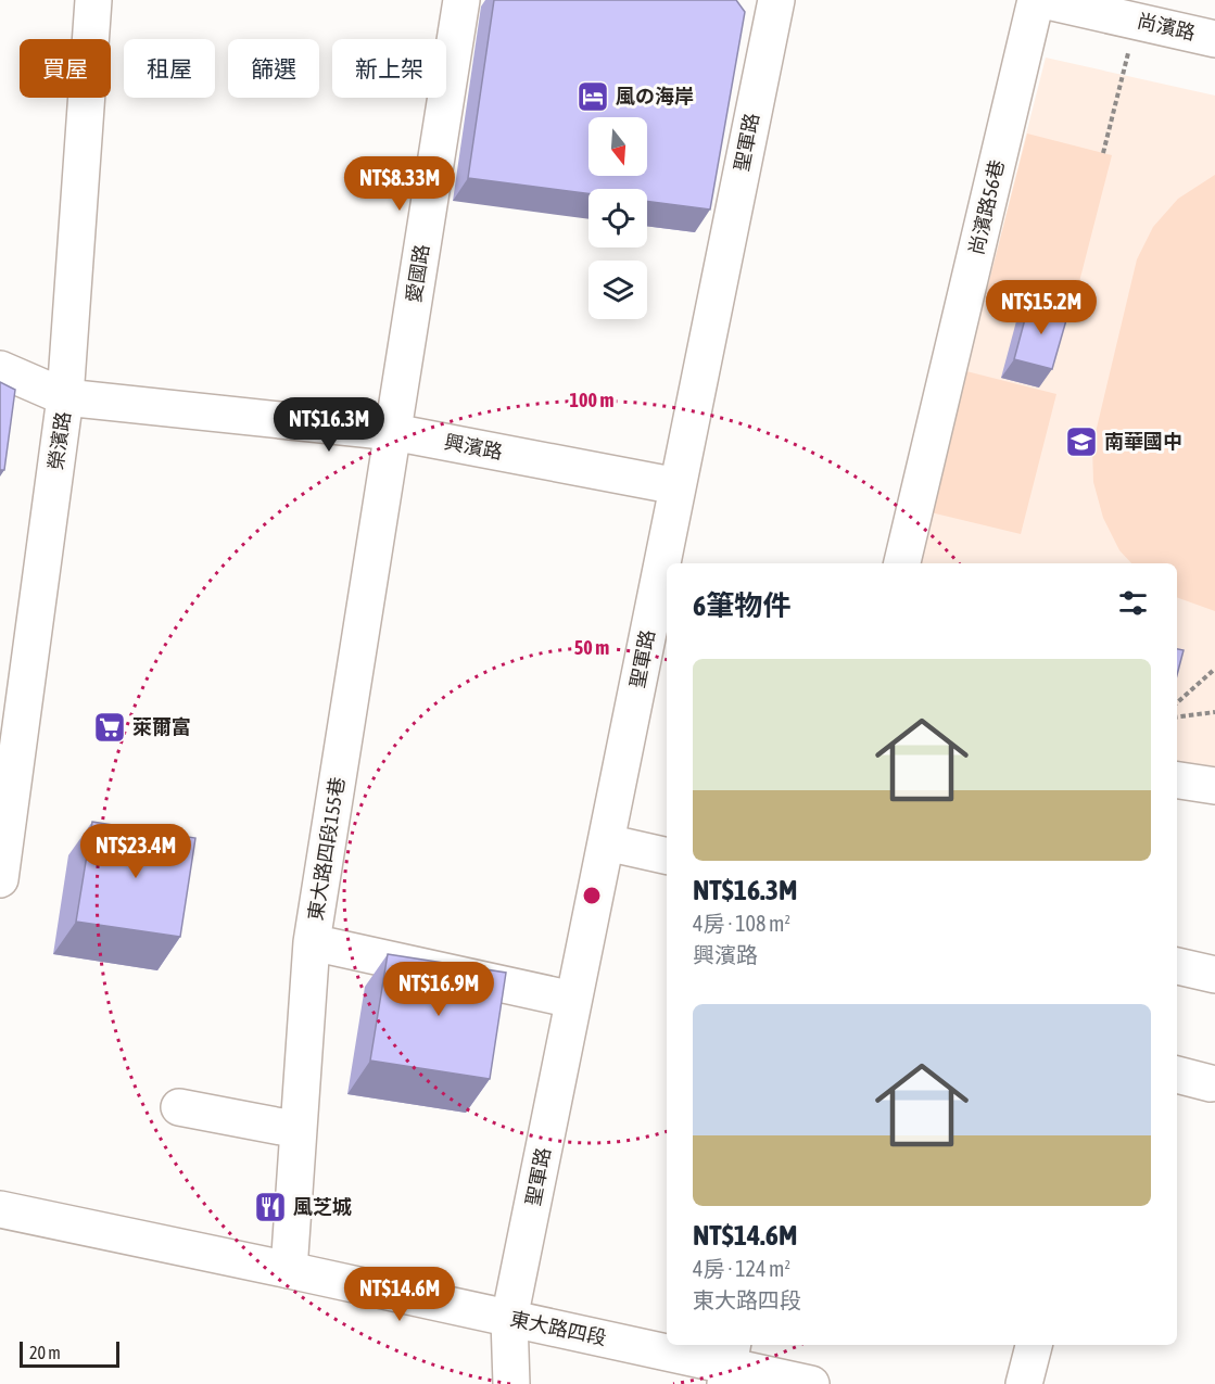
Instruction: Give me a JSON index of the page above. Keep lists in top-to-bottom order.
{
  "streets": {
    "street": [
      "尚濱路",
      "聖軍路",
      "尚濱路56巷",
      "愛國路",
      "榮濱路",
      "興濱路",
      "東大路四段155巷",
      "東大路四段"
    ]
  },
  "crossings": [
    ["聖軍路", "興濱路"],
    ["聖軍路", "東大路四段"],
    ["愛國路", "興濱路"],
    ["愛國路", "東大路四段155巷"],
    ["榮濱路", "興濱路"],
    ["興濱路", "東大路四段155巷"],
    ["東大路四段155巷", "東大路四段"]
  ],
  "places": {
    "hotel": ["風の海岸"],
    "school or university": ["南華國中"],
    "supermarket": ["萊爾富"],
    "restaurant": ["風芝城"]
  },
  "scale_bar": "20 m",
  "north": "bottom",
  "page": {
    "chip": [
      "買屋",
      "租屋",
      "篩選",
      "新上架"
    ],
    "price": [
      "NT$8.33M",
      "NT$15.2M",
      "NT$16.3M",
      "NT$23.4M",
      "NT$16.9M",
      "NT$14.6M"
    ],
    "heading": "6筆物件",
    "list": [
      {
        "name": "NT$16.3M",
        "note": "4房 · 108 m² · 興濱路"
      },
      {
        "name": "NT$14.6M",
        "note": "4房 · 124 m² · 東大路四段"
      }
    ],
    "scale": "20 m"
  },
  "rings": ["100 m", "50 m"]
}
